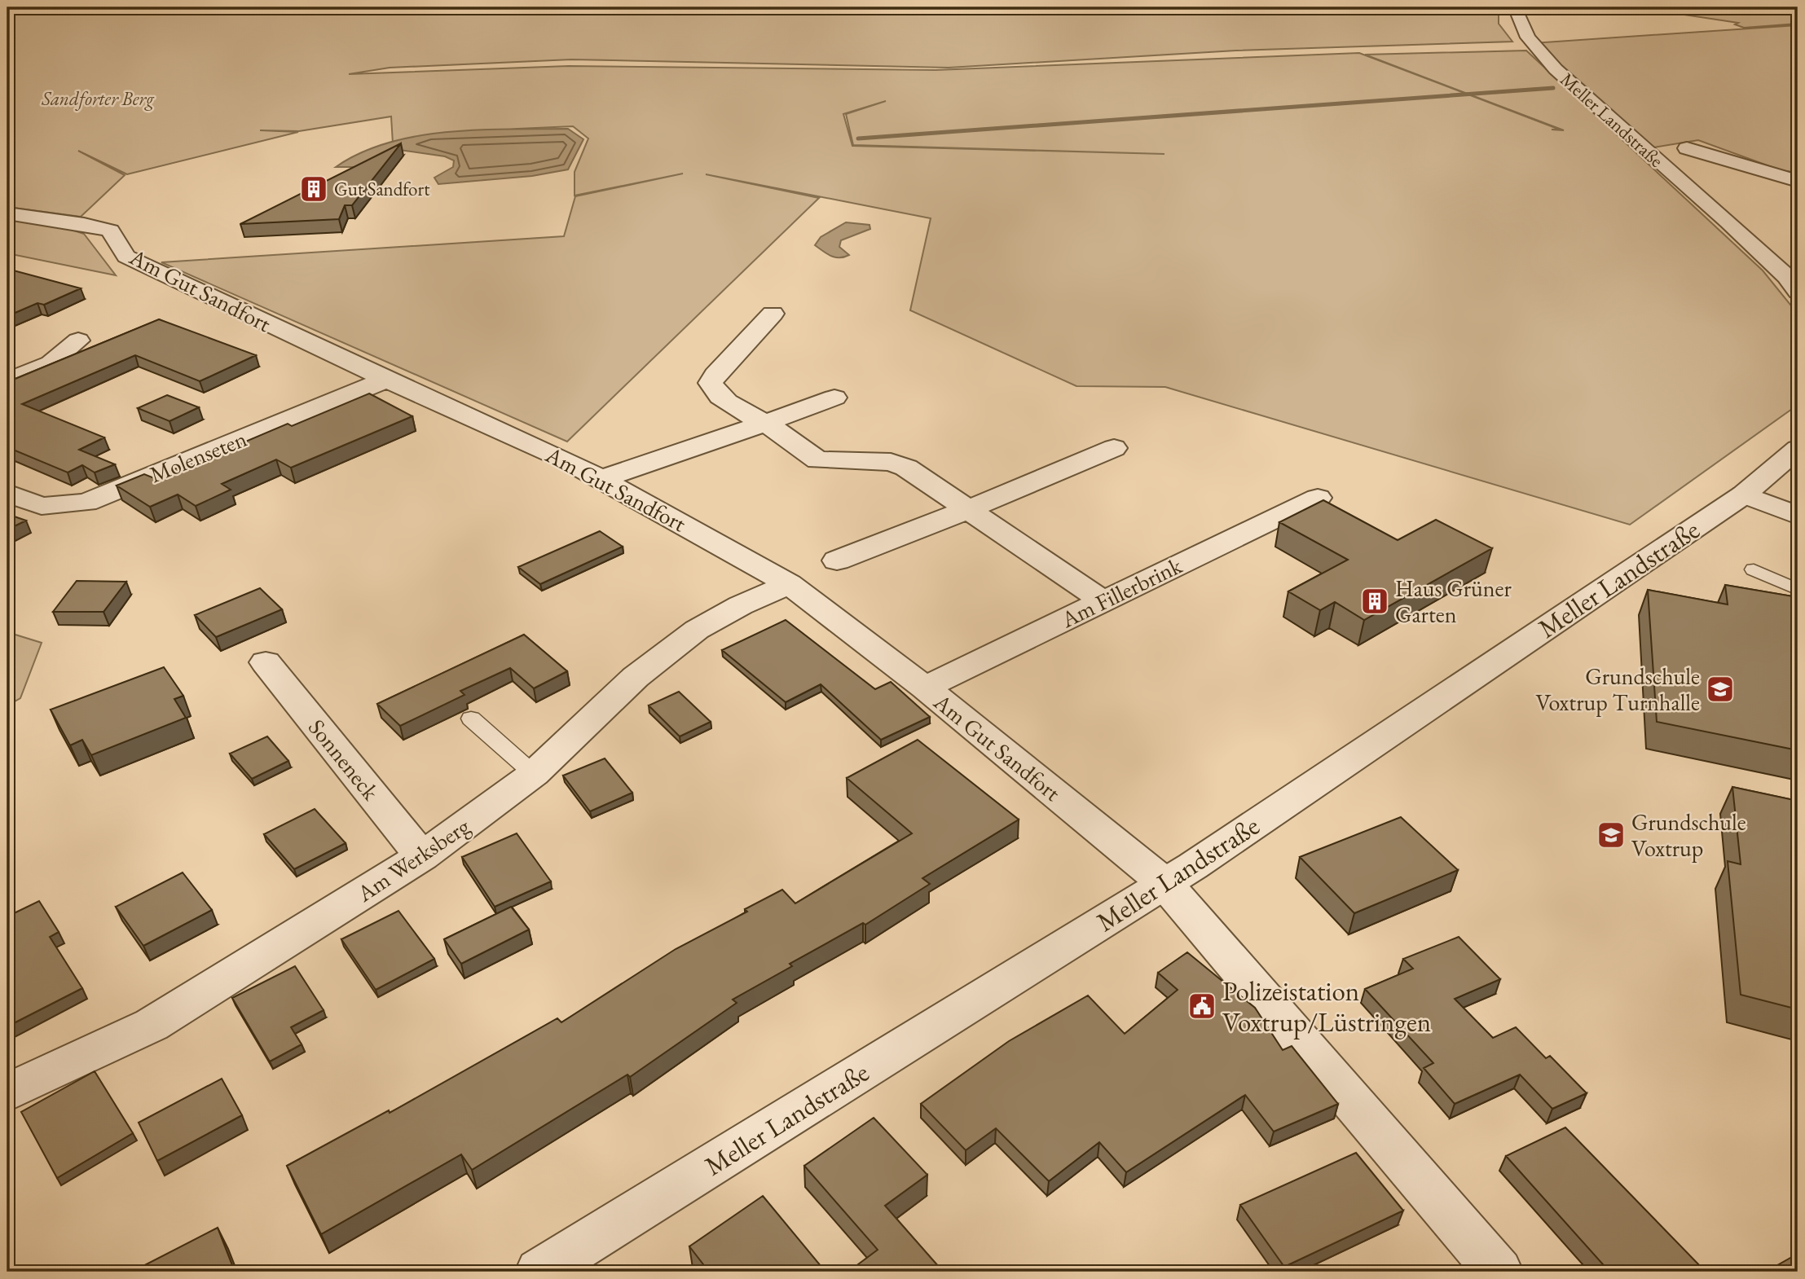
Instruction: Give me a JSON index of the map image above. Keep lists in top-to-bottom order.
{
  "streets": {
    "street": [
      "Meller Landstraße",
      "Am Gut Sandfort",
      "Molenseten",
      "Am Fillerbrink",
      "Sonneneck",
      "Am Werksberg"
    ]
  },
  "crossings": [
    ["Meller Landstraße", "Am Gut Sandfort"],
    ["Am Gut Sandfort", "Molenseten"],
    ["Am Gut Sandfort", "Am Fillerbrink"],
    ["Am Gut Sandfort", "Am Werksberg"],
    ["Sonneneck", "Am Werksberg"]
  ],
  "parks": ["Sandforter Berg"],
  "places": {
    "building": ["Gut Sandfort", "Haus Grüner Garten"],
    "school or university": ["Grundschule Voxtrup Turnhalle", "Grundschule Voxtrup"],
    "public building": ["Polizeistation Voxtrup/Lüstringen"]
  }
}
